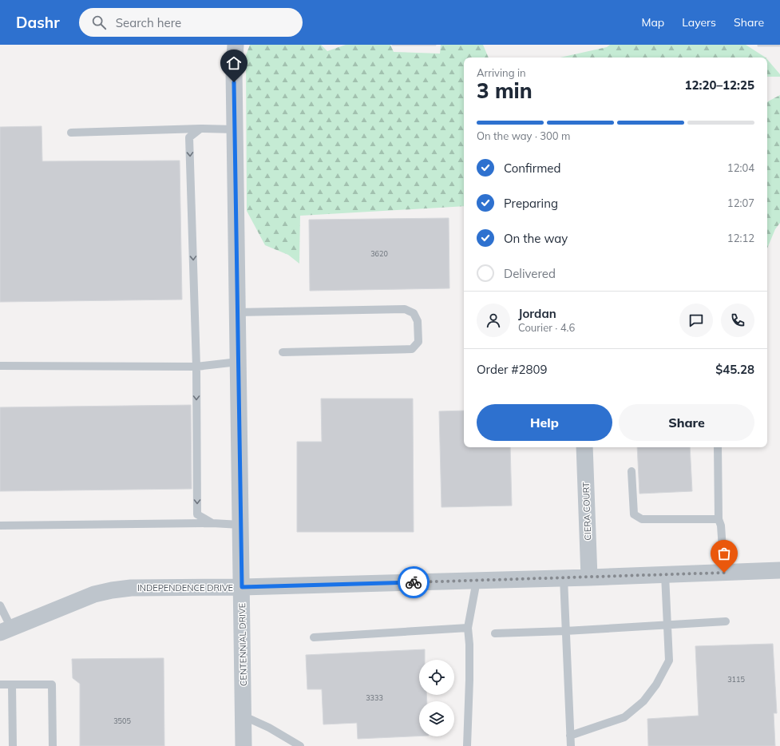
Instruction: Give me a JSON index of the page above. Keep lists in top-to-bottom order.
{
  "streets": {
    "street": ["CIERA COURT", "INDEPENDENCE DRIVE", "CENTENNIAL DRIVE"]
  },
  "crossings": [
    ["CIERA COURT", "INDEPENDENCE DRIVE"],
    ["INDEPENDENCE DRIVE", "CENTENNIAL DRIVE"]
  ],
  "house_numbers": [
    "3620",
    "3115",
    "3333",
    "3505"
  ],
  "page": {
    "header": "Dashr",
    "search": "Search here",
    "nav": ["Map", "Layers", "Share"],
    "heading": ["3 min", "Arriving in", "12:20–12:25"],
    "panel": [
      "Jordan",
      "Courier · 4.6",
      "Order #2809",
      "$45.28"
    ],
    "bar": "On the way · 300 m",
    "list": [
      ["Confirmed", "12:04"],
      ["Preparing", "12:07"],
      ["On the way", "12:12"],
      "Delivered"
    ],
    "buttons": ["Help", "Share"]
  }
}
